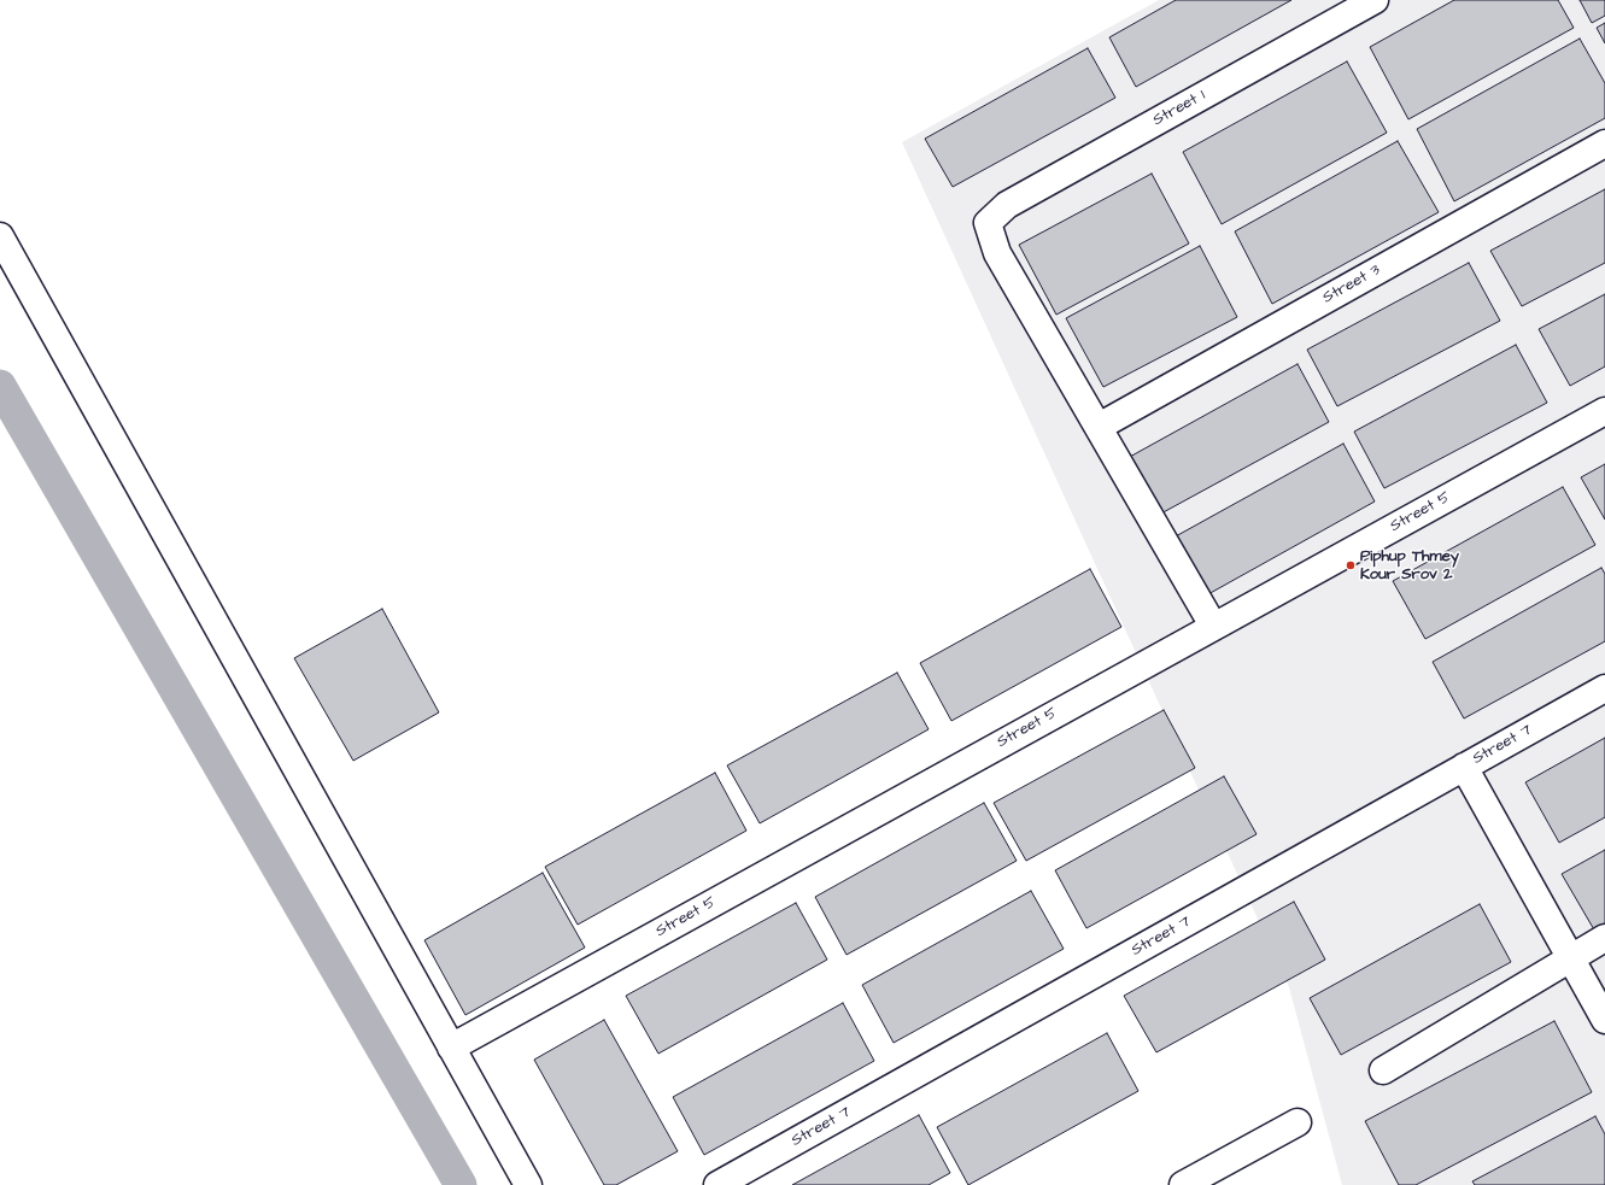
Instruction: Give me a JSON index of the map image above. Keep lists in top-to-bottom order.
{
  "streets": {
    "street": [
      "Street 1",
      "Street 3",
      "Street 5",
      "Street 7"
    ]
  },
  "crossings": [
    ["Street 1", "Street 3"]
  ],
  "places": ["Piphup Thmey Kour Srov 2"]
}
